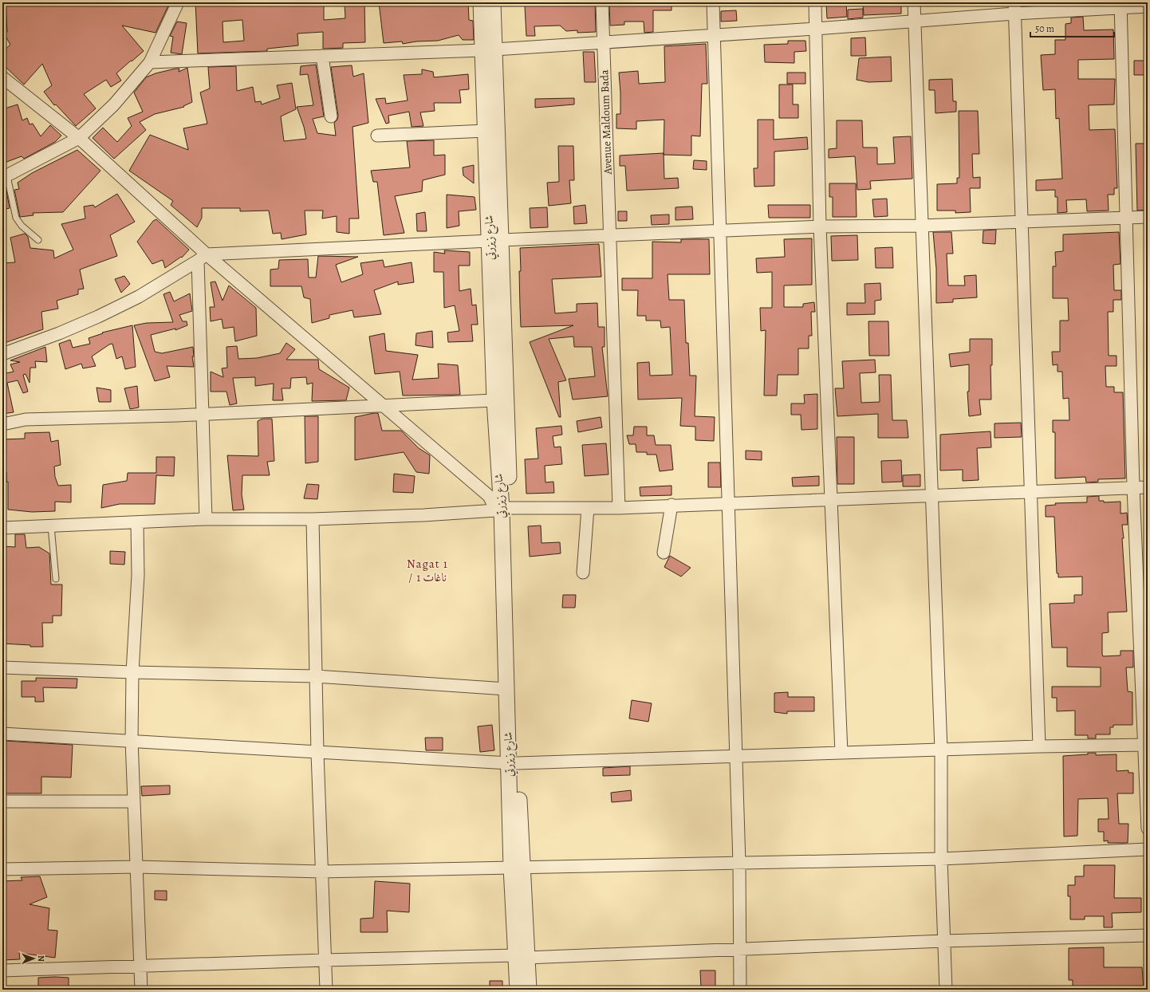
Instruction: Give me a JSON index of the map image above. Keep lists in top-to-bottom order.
{
  "streets": {
    "street": ["Avenue Maldoum Bada", "شارع زيزرتي"]
  },
  "districts": ["Nagat 1 / ناغات 1"],
  "scale_bar": "50 m",
  "north": "right"
}
